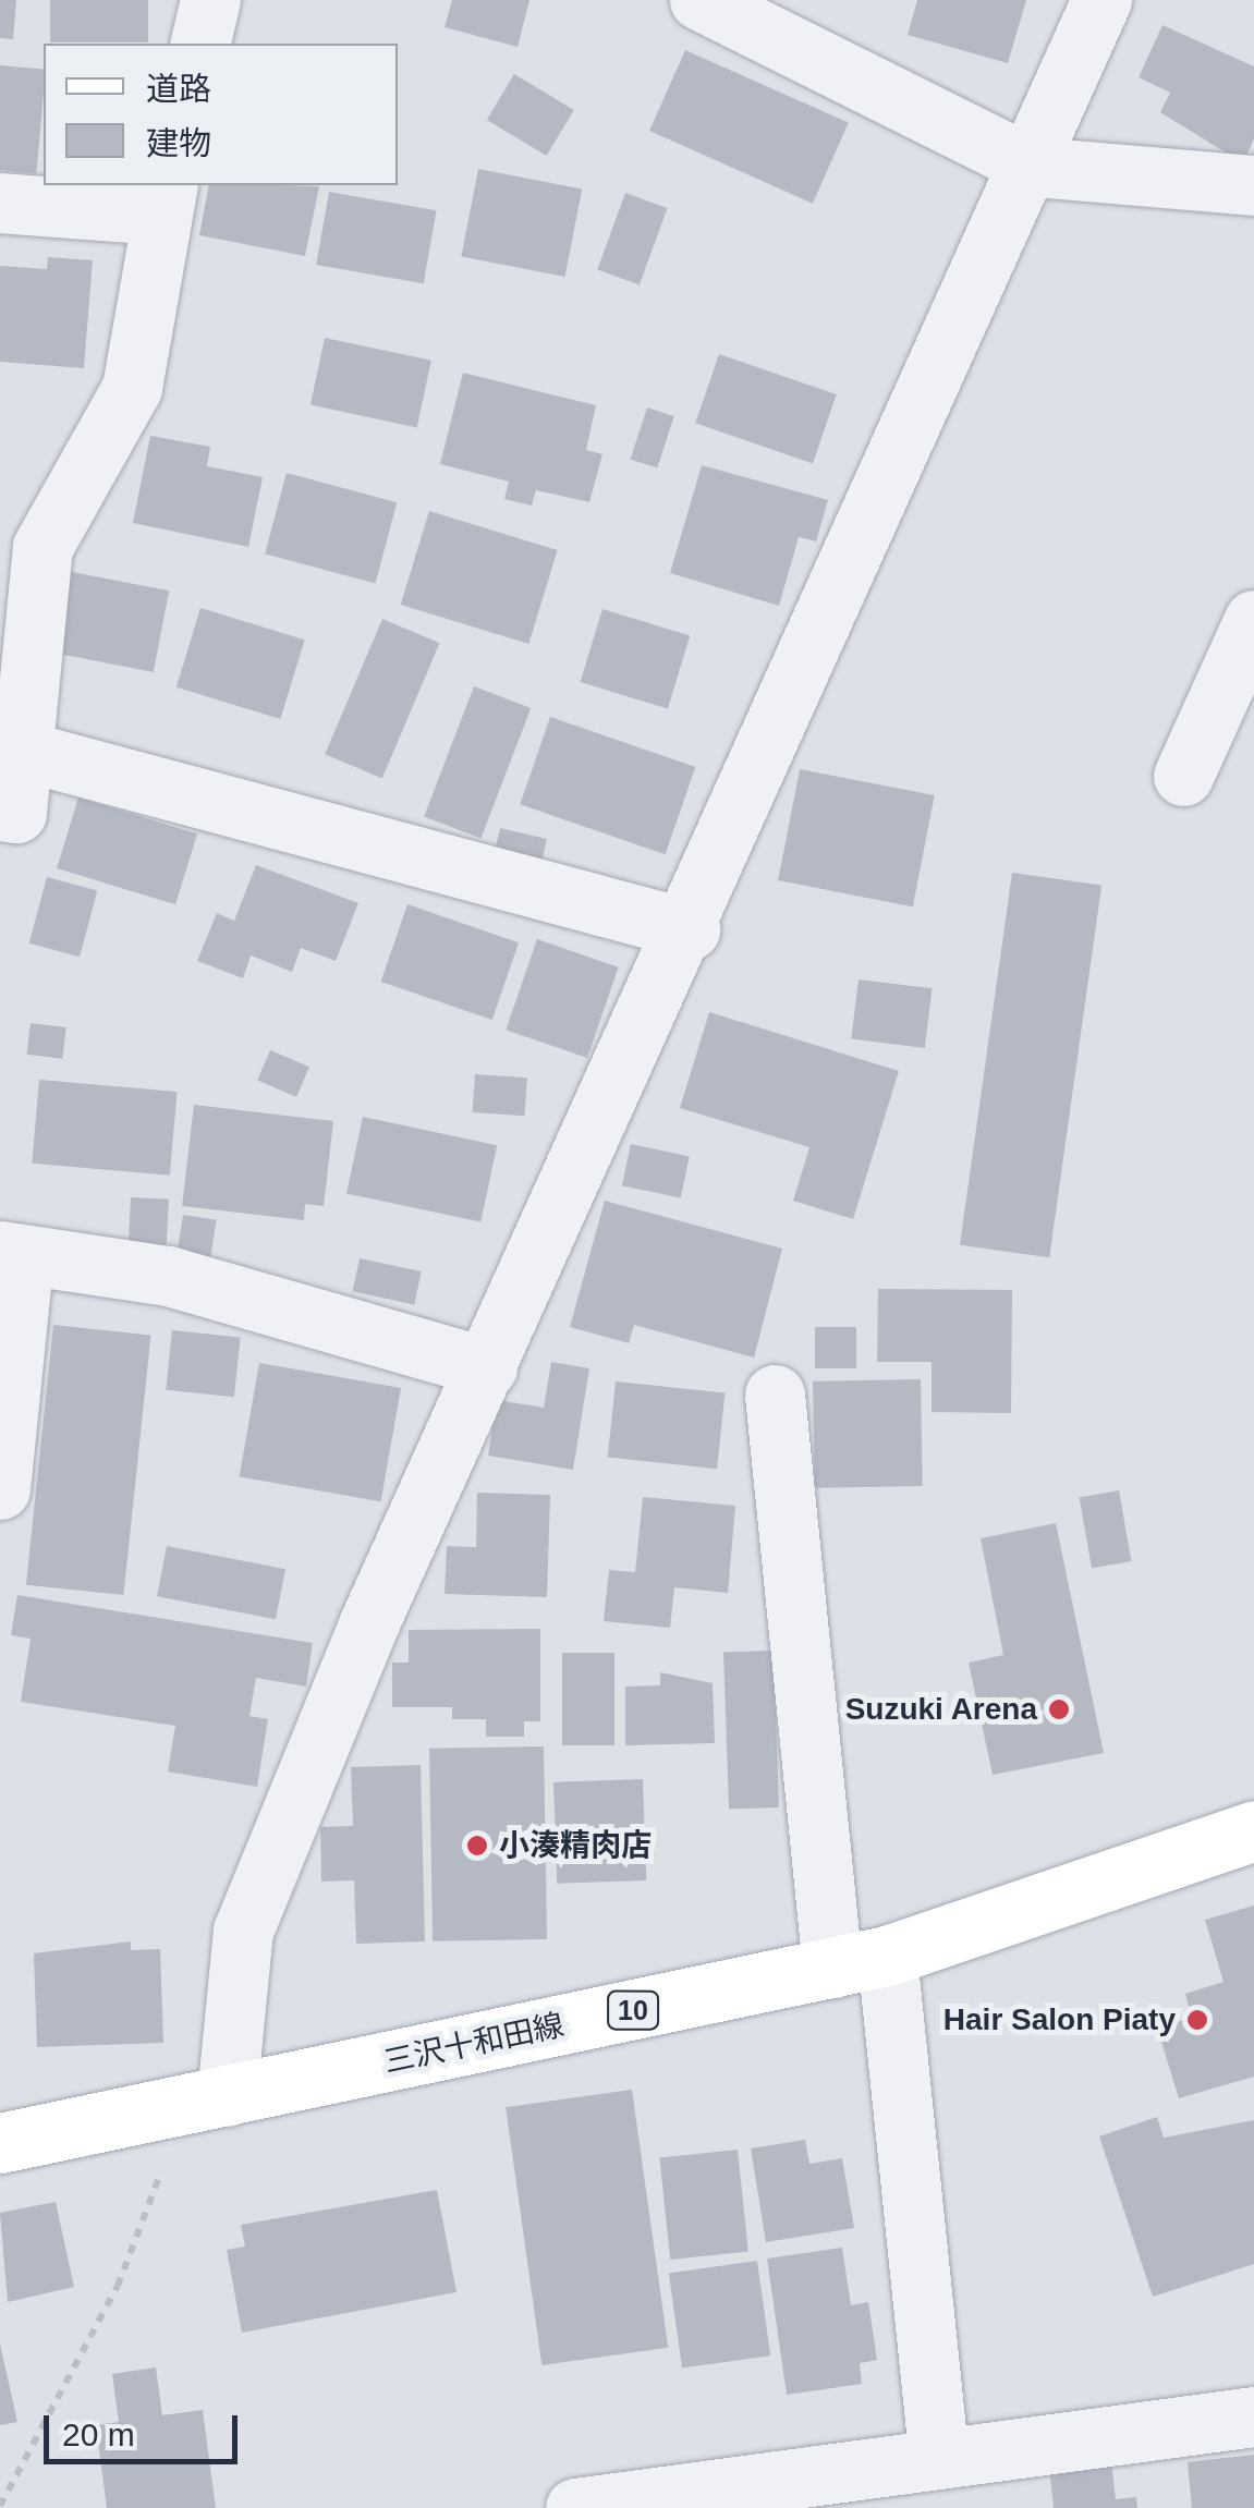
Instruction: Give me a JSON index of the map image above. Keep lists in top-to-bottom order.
{
  "streets": {
    "main road": ["10", "三沢十和田線"]
  },
  "places": ["Suzuki Arena", "小湊精肉店", "Hair Salon Piaty"],
  "legend": ["道路", "建物"],
  "scale_bar": "20 m"
}
